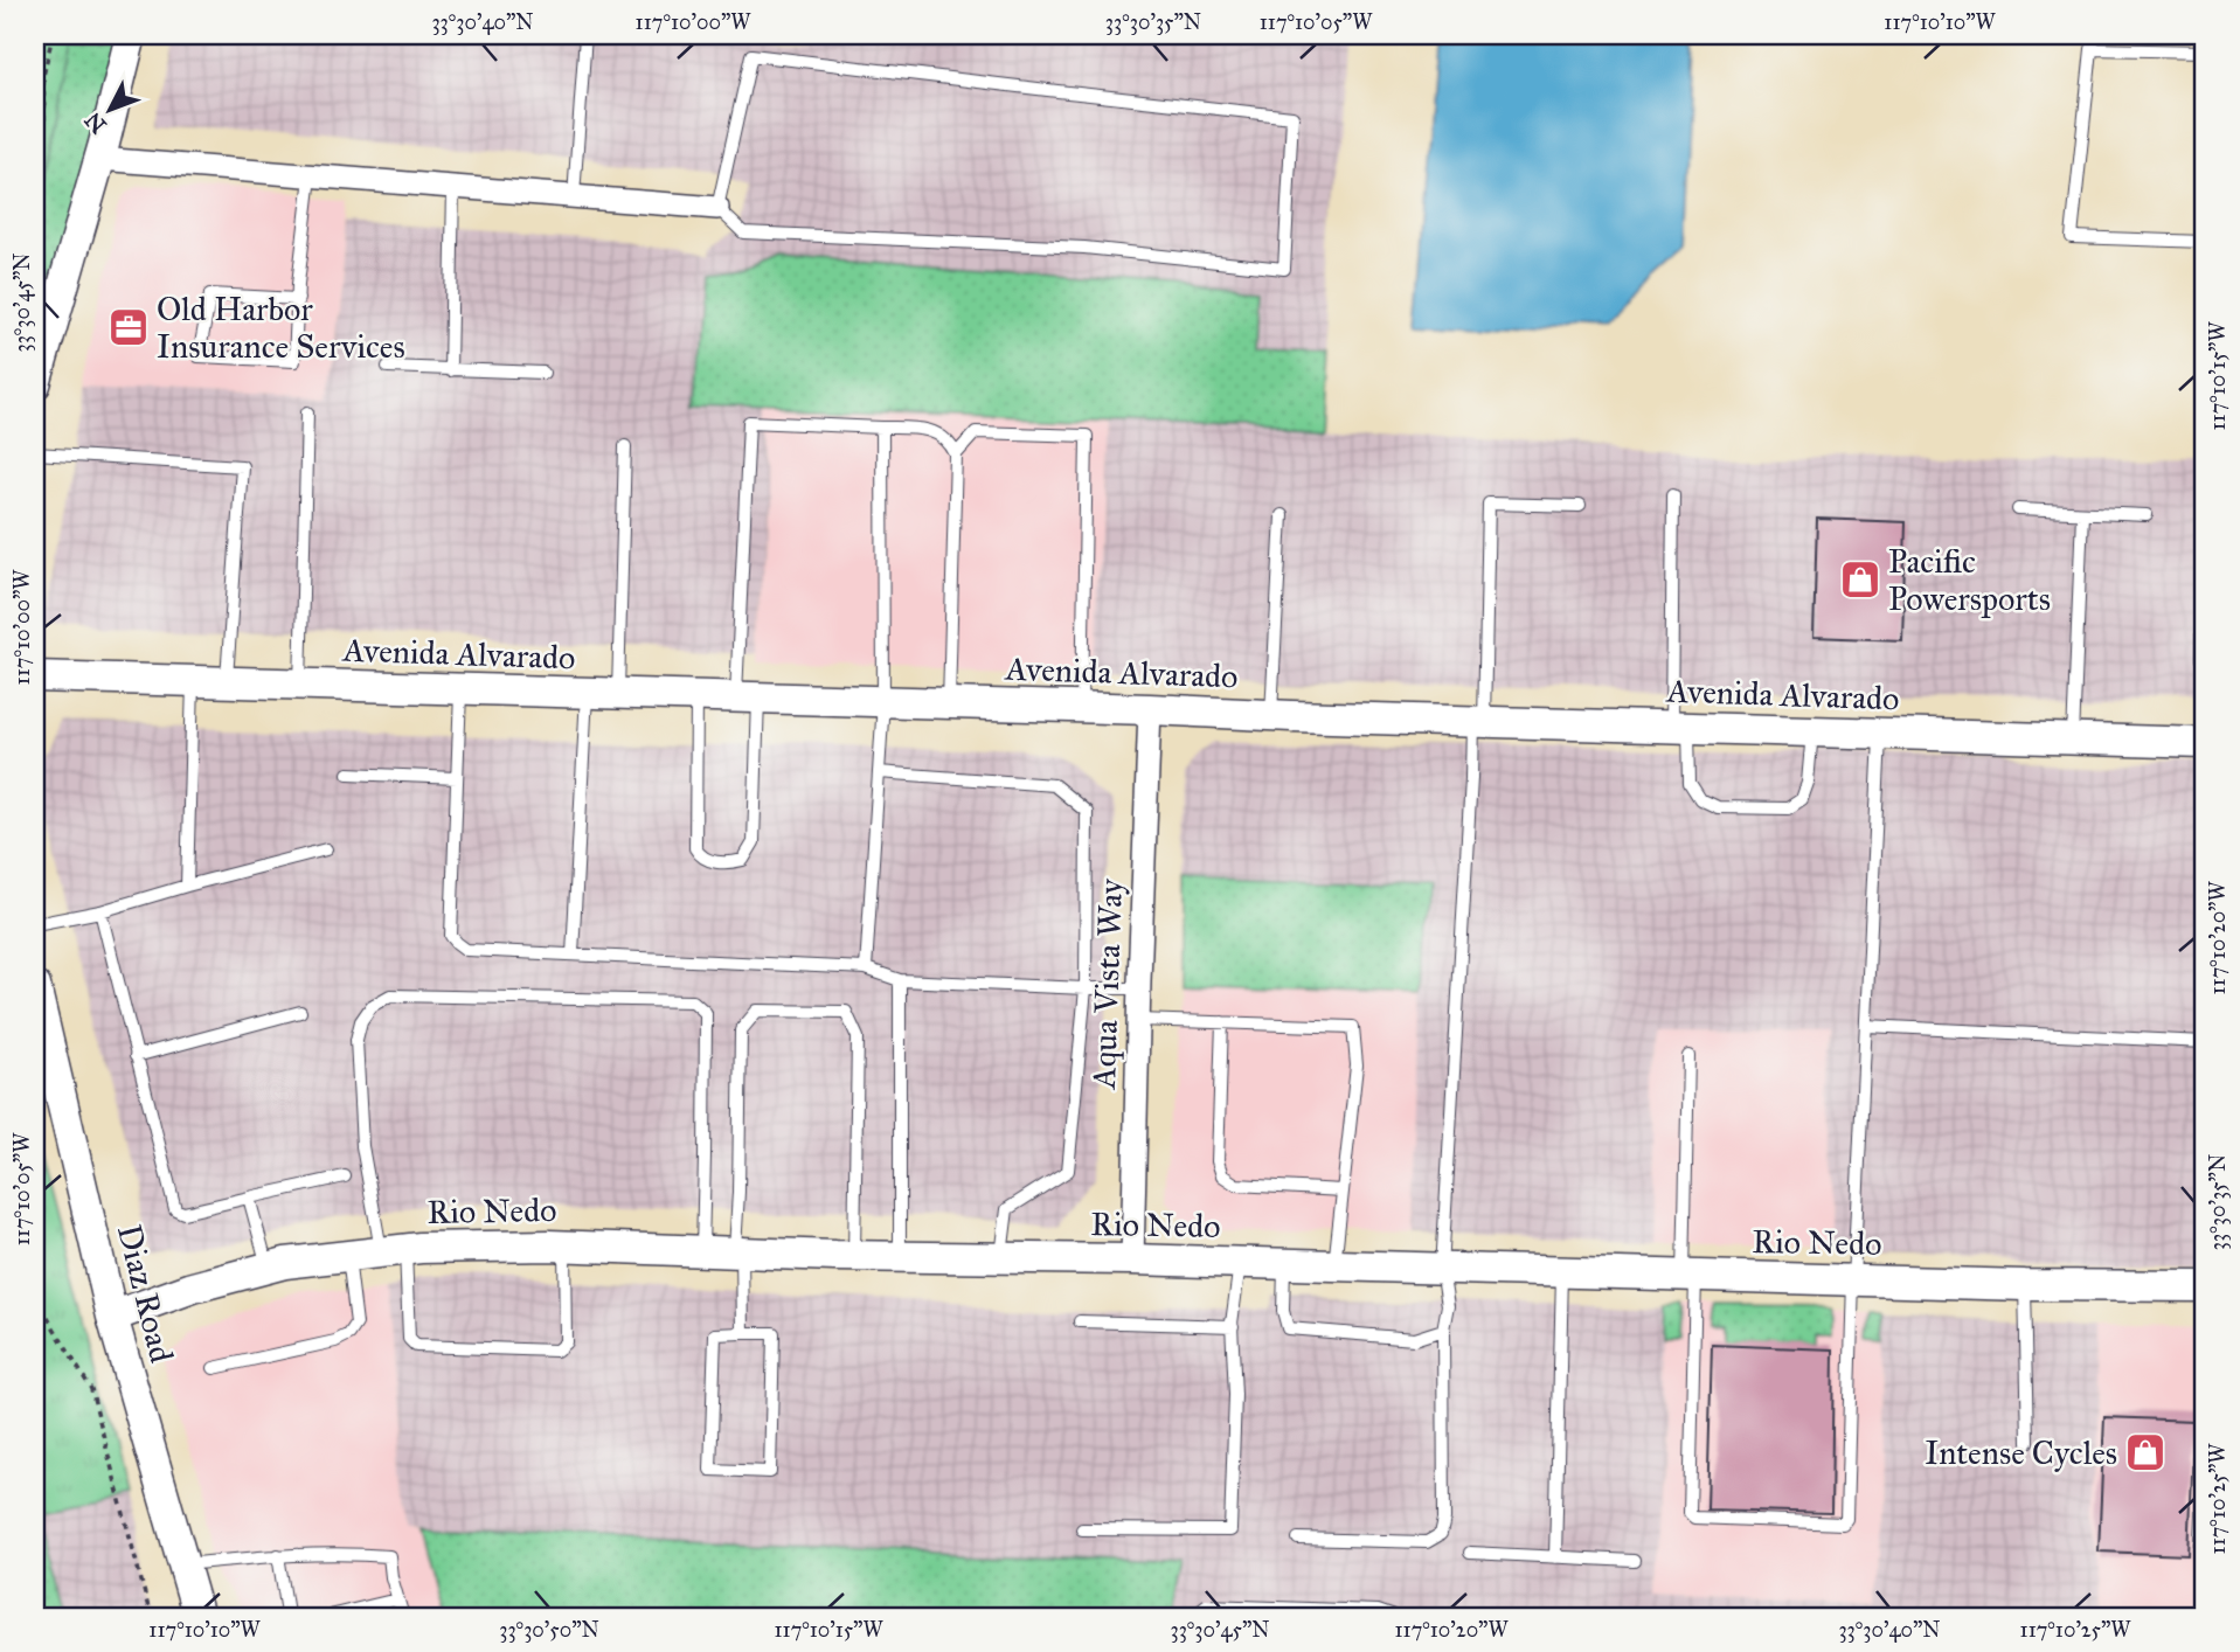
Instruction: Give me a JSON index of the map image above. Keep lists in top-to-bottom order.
{
  "streets": {
    "street": [
      "Avenida Alvarado",
      "Aqua Vista Way",
      "Rio Nedo",
      "Diaz Road"
    ]
  },
  "crossings": [
    ["Avenida Alvarado", "Aqua Vista Way"],
    ["Aqua Vista Way", "Rio Nedo"],
    ["Rio Nedo", "Diaz Road"]
  ],
  "places": {
    "office": ["Old Harbor Insurance Services"],
    "shop": ["Pacific Powersports", "Intense Cycles"]
  },
  "north": "bottom left",
  "coordinates": [
    "33°30'40\"N",
    "117°10'00\"W",
    "33°30'35\"N",
    "117°10'05\"W",
    "117°10'10\"W",
    "33°30'45\"N",
    "117°10'15\"W",
    "117°10'20\"W",
    "117°10'25\"W",
    "33°30'50\"N"
  ]
}
